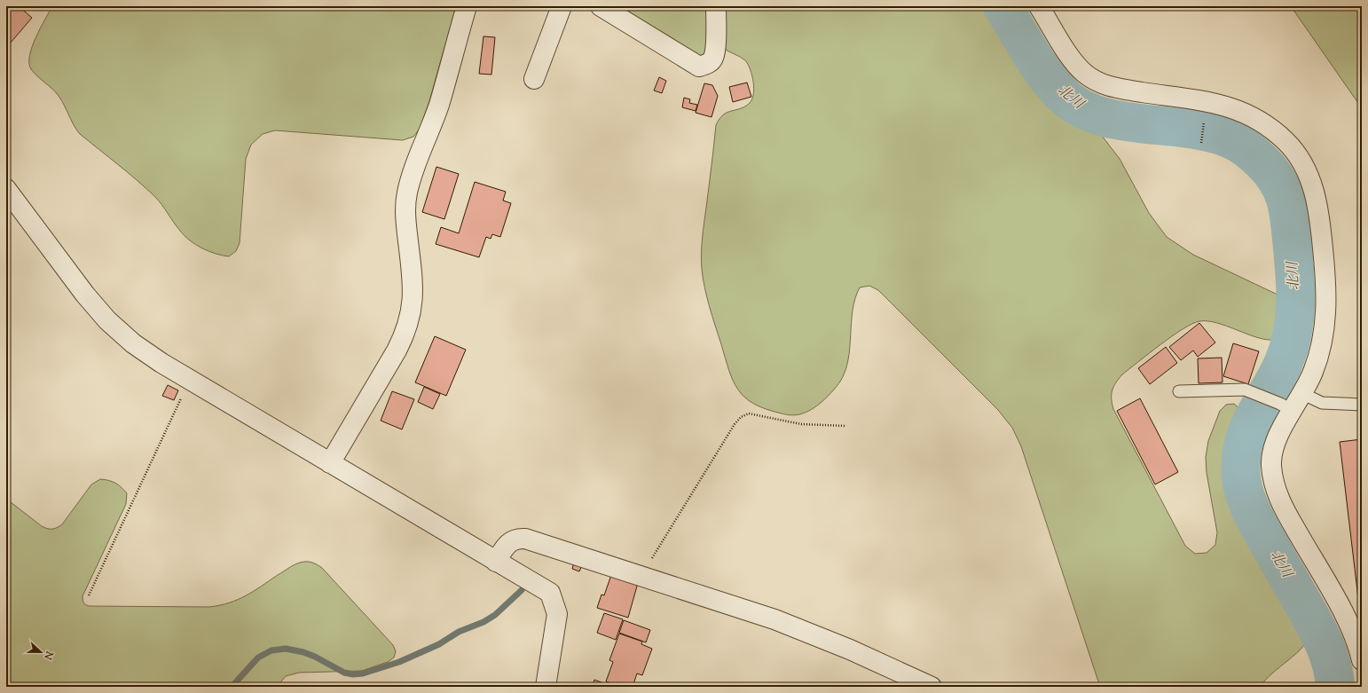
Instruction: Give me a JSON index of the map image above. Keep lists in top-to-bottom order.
{
  "water": ["北川"],
  "north": "right"
}
